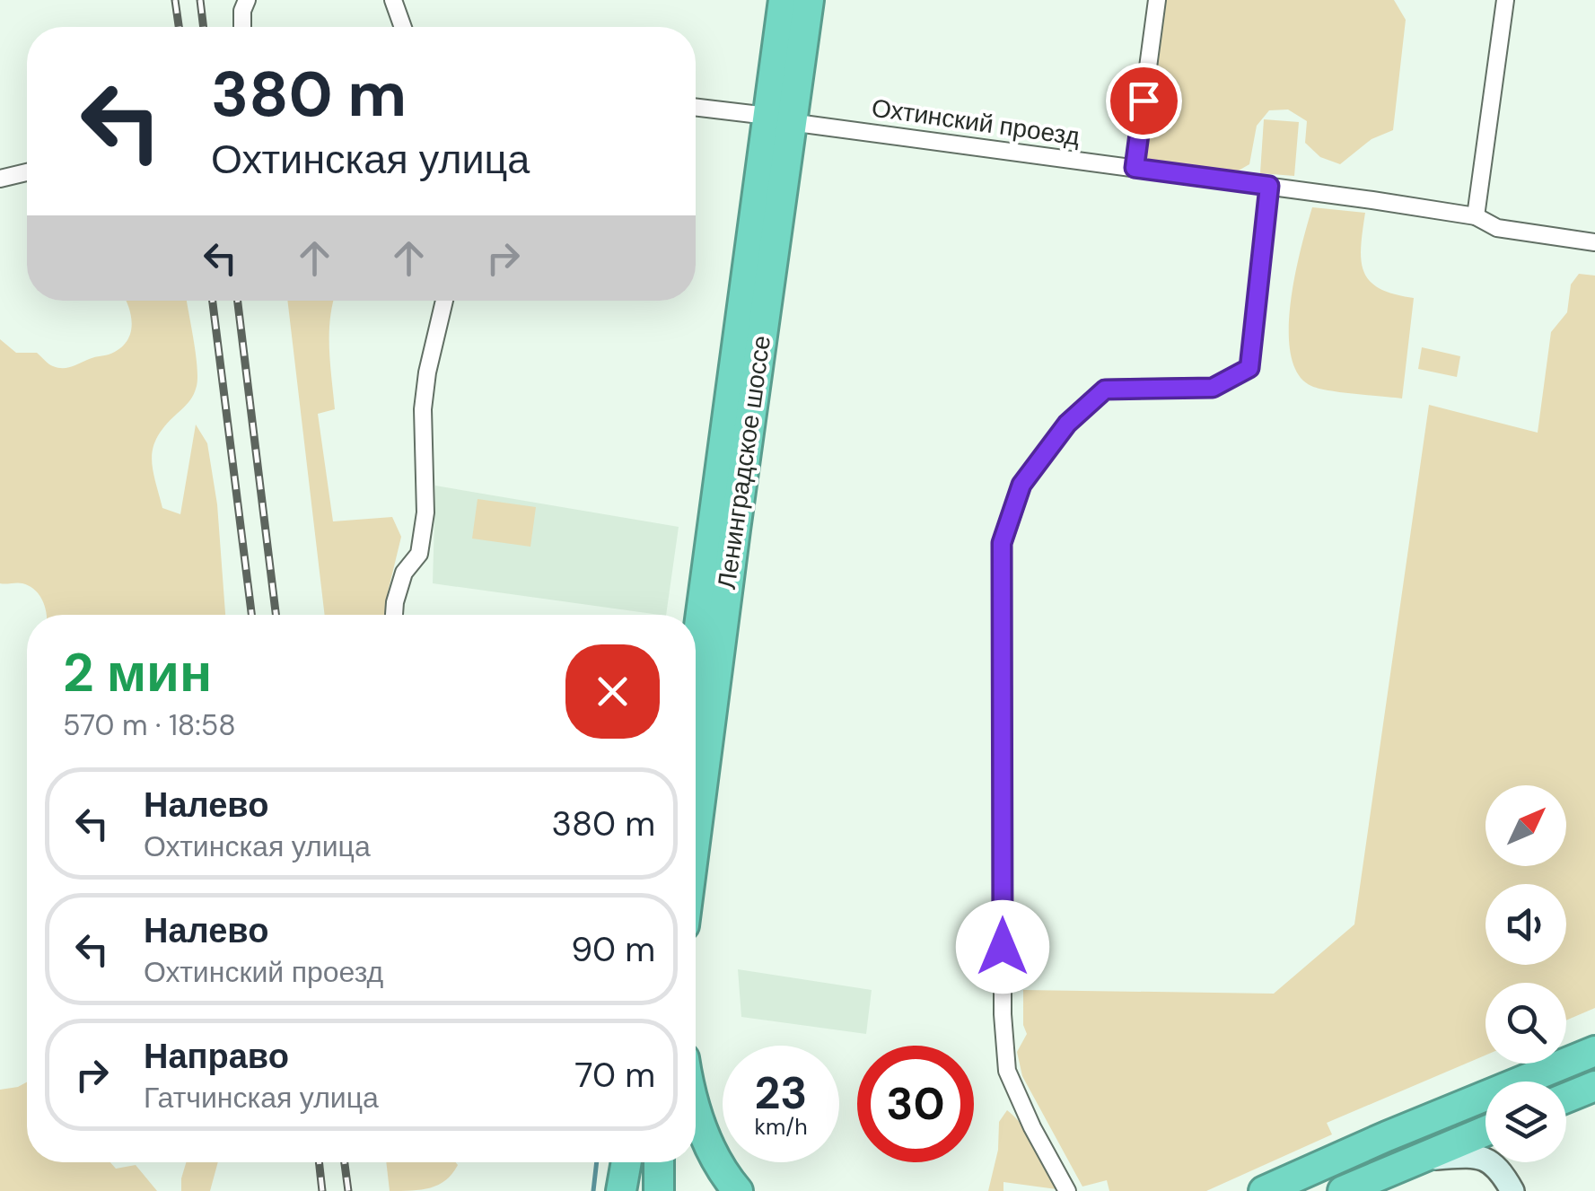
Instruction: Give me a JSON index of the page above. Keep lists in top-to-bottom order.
{
  "streets": {
    "highway": ["Ленинградское шоссе"],
    "street": ["Охтинский проезд"]
  },
  "crossings": [
    ["Охтинский проезд", "Ленинградское шоссе"]
  ],
  "north": "top right",
  "page": {
    "turn": ["380 m", "Охтинская улица"],
    "heading": ["2 мин", "570 m · 18:58"],
    "list": [
      {
        "name": "Налево",
        "note": "Охтинская улица",
        "value": "380 m"
      },
      {
        "name": "Налево",
        "note": "Охтинский проезд",
        "value": "90 m"
      },
      {
        "name": "Направо",
        "note": "Гатчинская улица",
        "value": "70 m"
      }
    ],
    "speed": "23 km/h",
    "limit": "30"
  }
}
